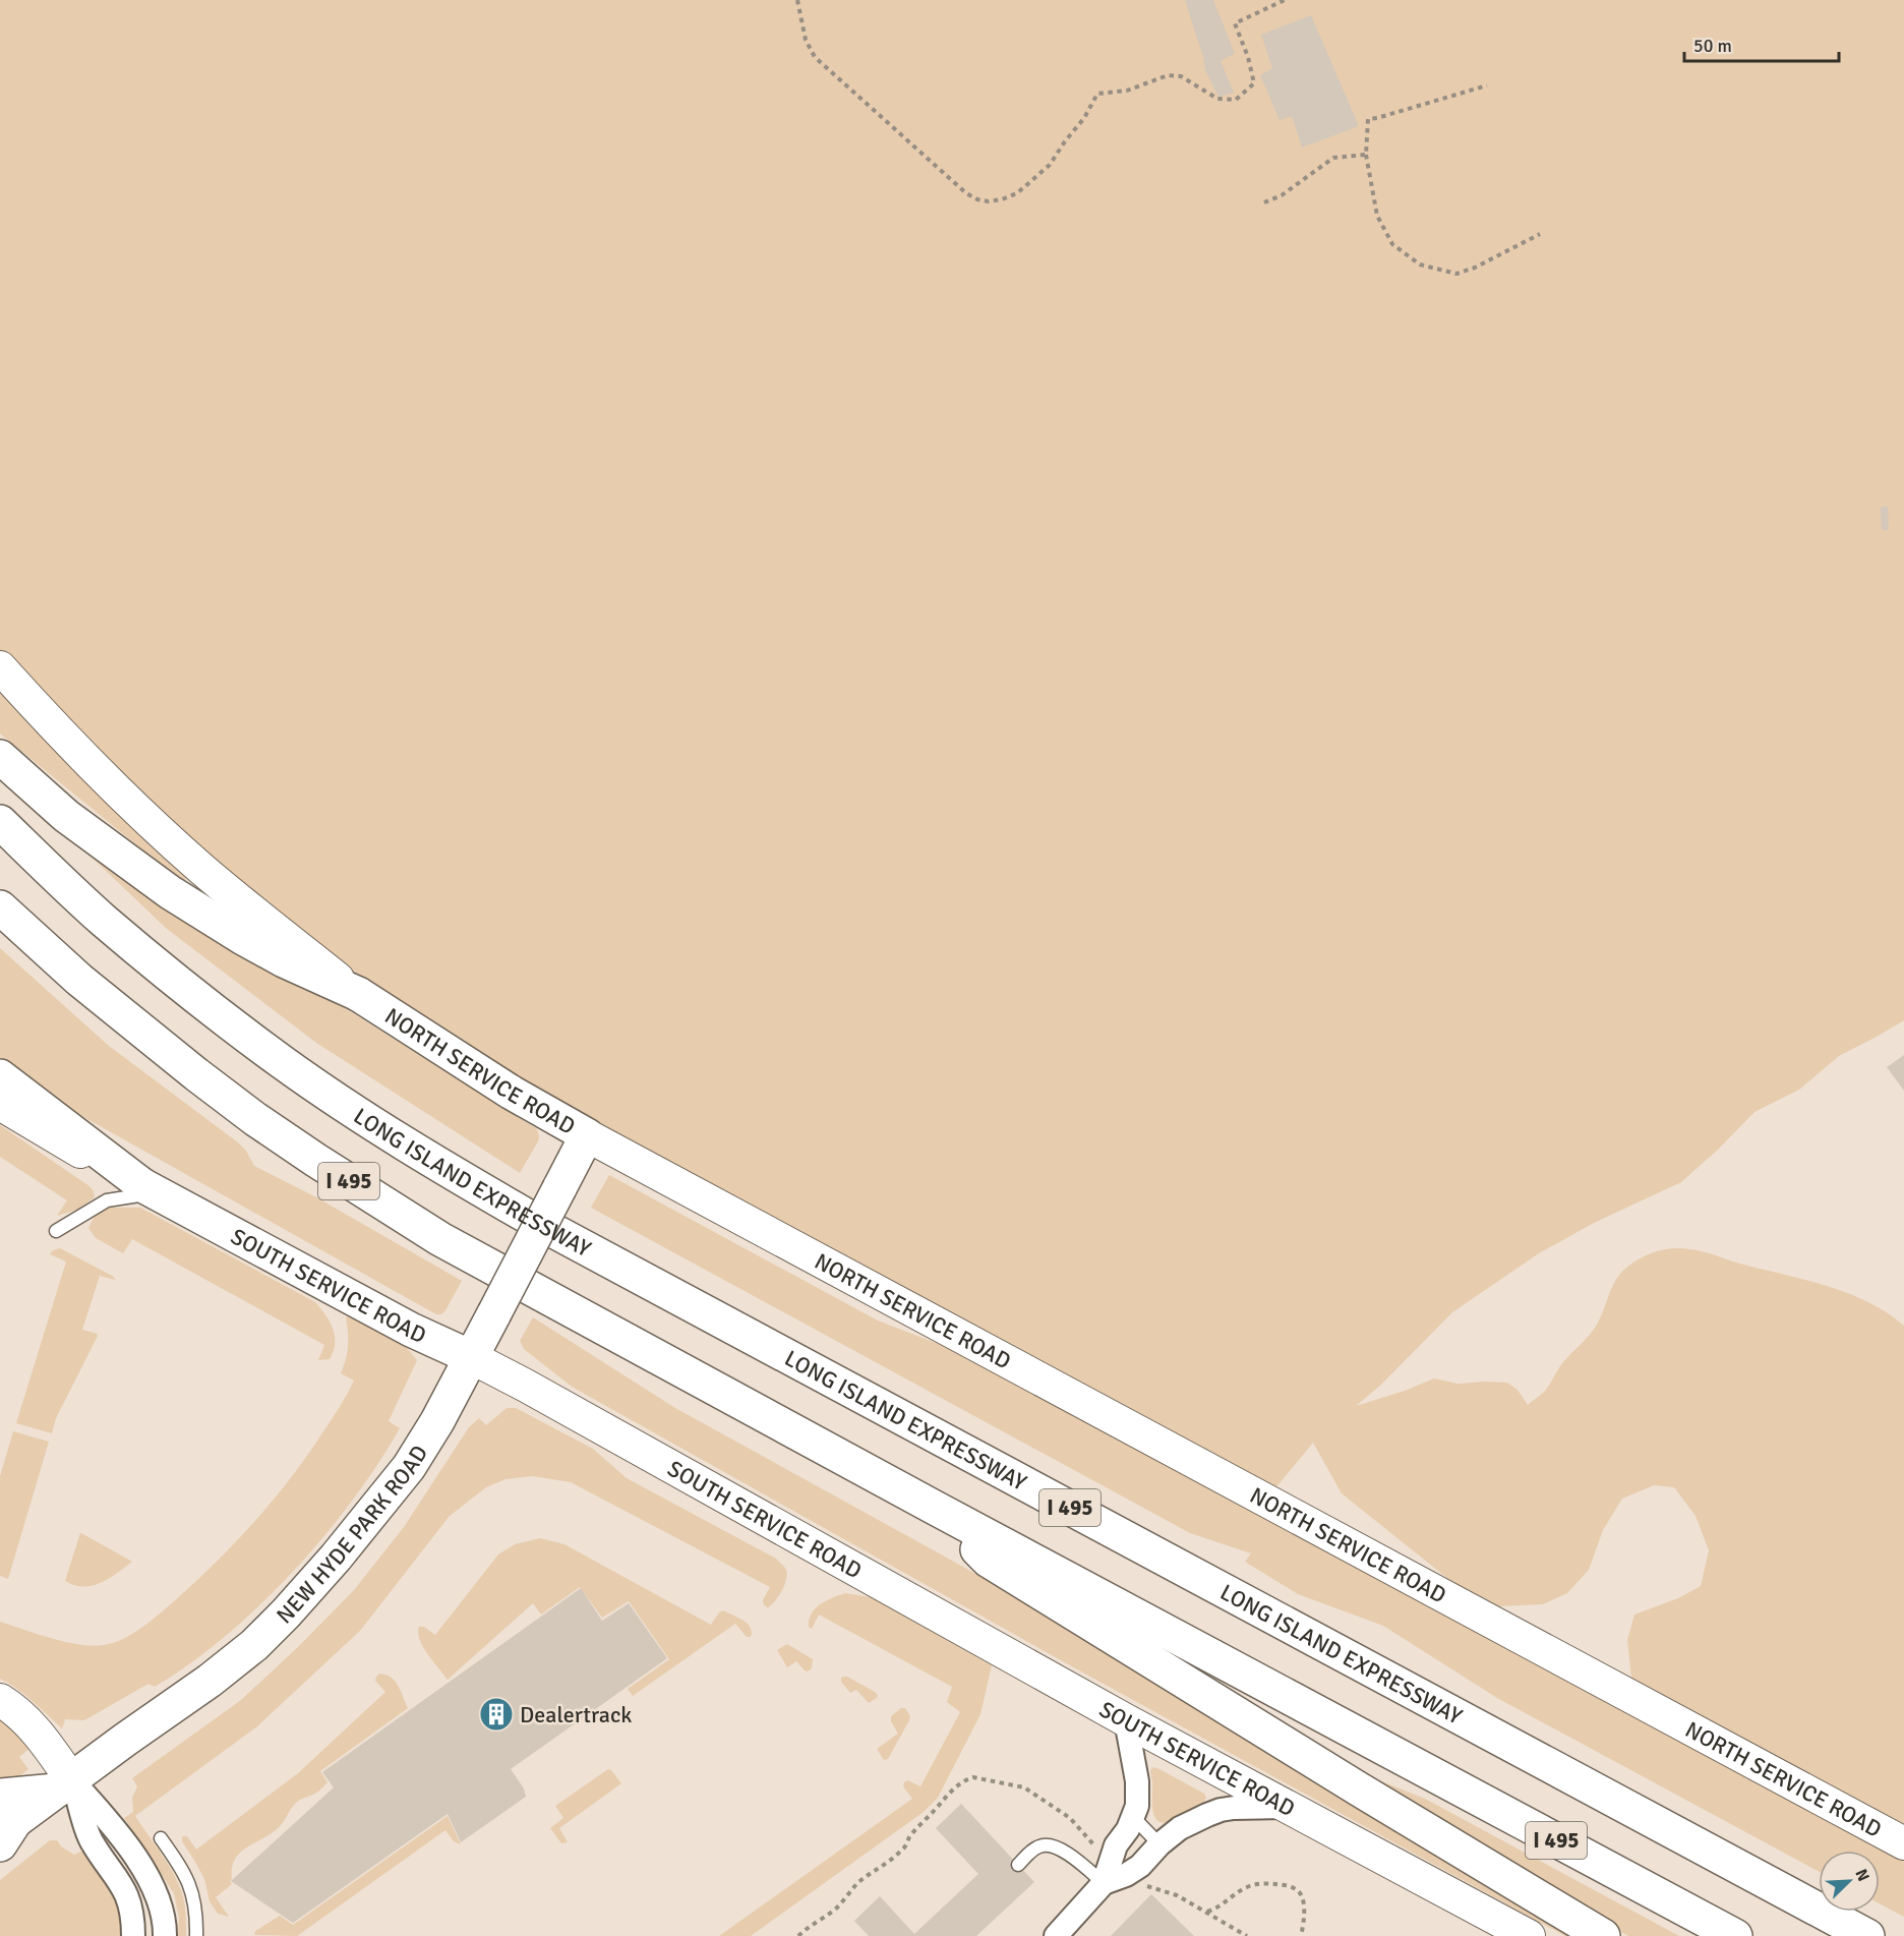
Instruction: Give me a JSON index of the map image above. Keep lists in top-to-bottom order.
{
  "streets": {
    "main road": [
      "NORTH SERVICE ROAD",
      "I 495",
      "LONG ISLAND EXPRESSWAY",
      "SOUTH SERVICE ROAD",
      "NEW HYDE PARK ROAD"
    ]
  },
  "crossings": [
    ["NORTH SERVICE ROAD", "NEW HYDE PARK ROAD"],
    ["SOUTH SERVICE ROAD", "NEW HYDE PARK ROAD"]
  ],
  "places": {
    "building": ["Dealertrack"]
  },
  "scale_bar": "50 m",
  "north": "top right"
}
